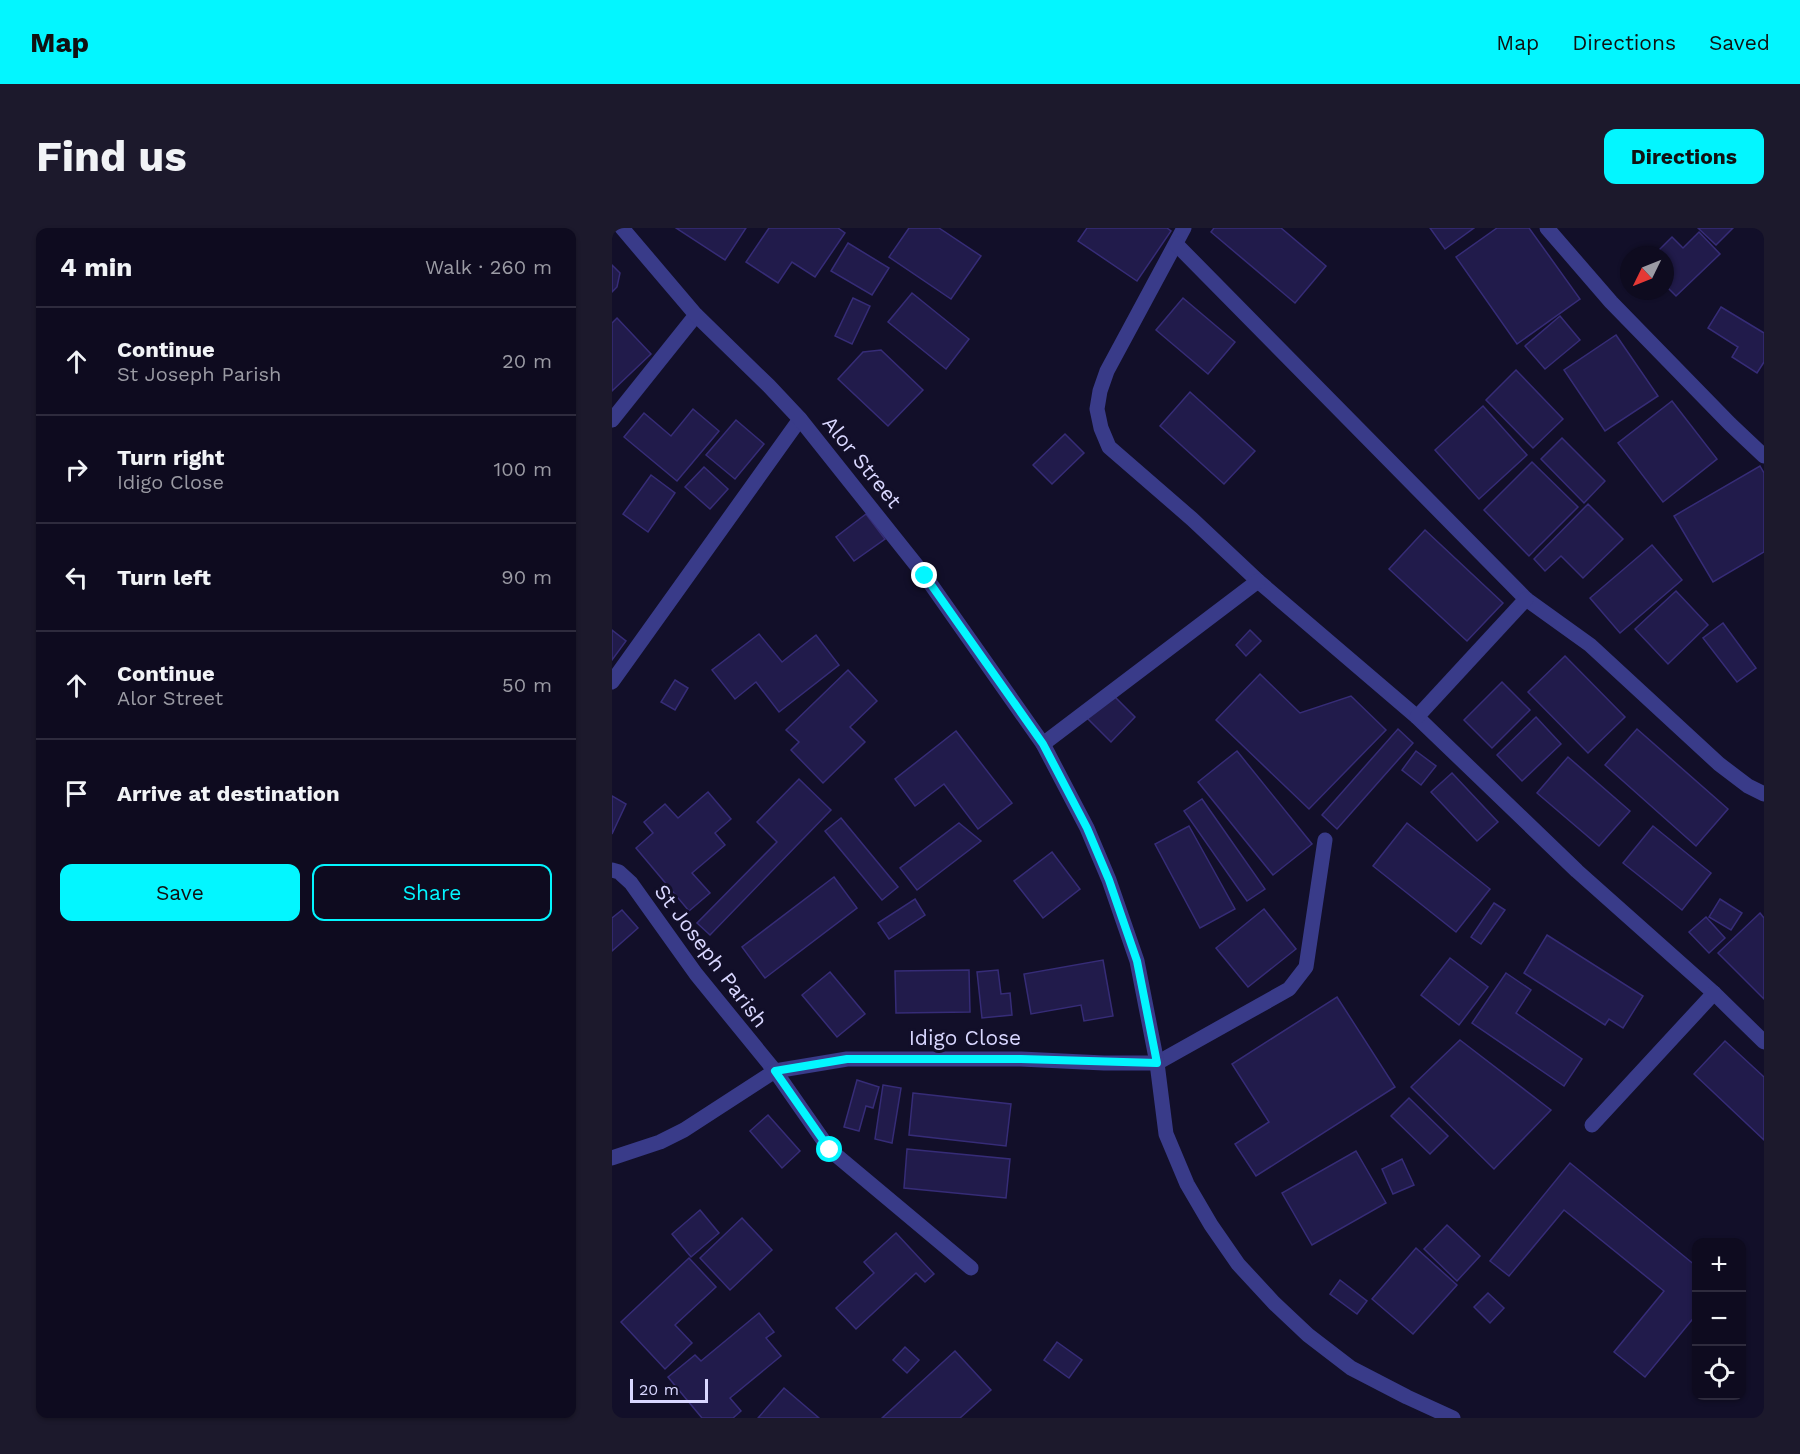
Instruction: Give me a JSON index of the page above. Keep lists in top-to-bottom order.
{
  "streets": {
    "street": ["Alor Street", "St Joseph Parish", "Idigo Close"]
  },
  "crossings": [
    ["Alor Street", "Idigo Close"],
    ["St Joseph Parish", "Idigo Close"]
  ],
  "scale_bar": "20 m",
  "north": "bottom left",
  "page": {
    "header": "Map",
    "nav": ["Map", "Directions", "Saved"],
    "buttons": [
      "Directions",
      ["Save", "Share"]
    ],
    "title": "Find us",
    "heading": ["4 min", "Walk · 260 m"],
    "list": [
      ["Continue", "St Joseph Parish", "20 m"],
      ["Turn right", "Idigo Close", "100 m"],
      ["Turn left", "90 m"],
      ["Continue", "Alor Street", "50 m"],
      "Arrive at destination"
    ],
    "map_buttons": ["+", "−"],
    "scale": "20 m"
  }
}
